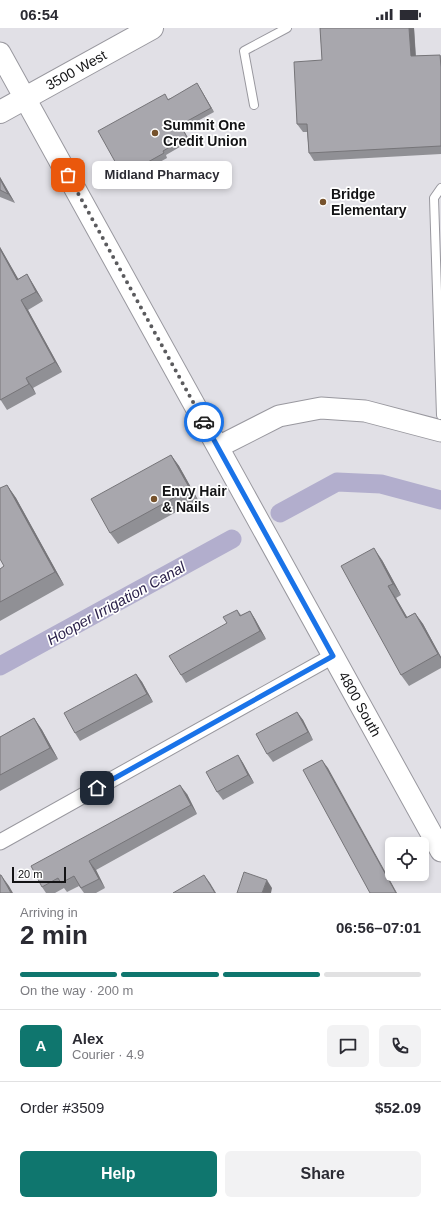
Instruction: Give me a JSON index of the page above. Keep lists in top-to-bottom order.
{
  "streets": {
    "main road": ["3500 West"],
    "street": ["4800 South"]
  },
  "crossings": [
    ["3500 West", "4800 South"]
  ],
  "water": ["Hooper Irrigation Canal"],
  "places": [
    "Summit One Credit Union",
    "Midland Pharmacy",
    "Bridge Elementary",
    "Envy Hair & Nails"
  ],
  "scale_bar": "20 m",
  "page": {
    "status": "06:54",
    "bubble": "Midland Pharmacy",
    "scale": "20 m",
    "heading": ["2 min", "Arriving in", "06:56–07:01"],
    "panel": [
      "Alex",
      "Courier · 4.9",
      "Order #3509",
      "$52.09"
    ],
    "bar": "On the way · 200 m",
    "round": "A",
    "buttons": ["Help", "Share"]
  }
}
